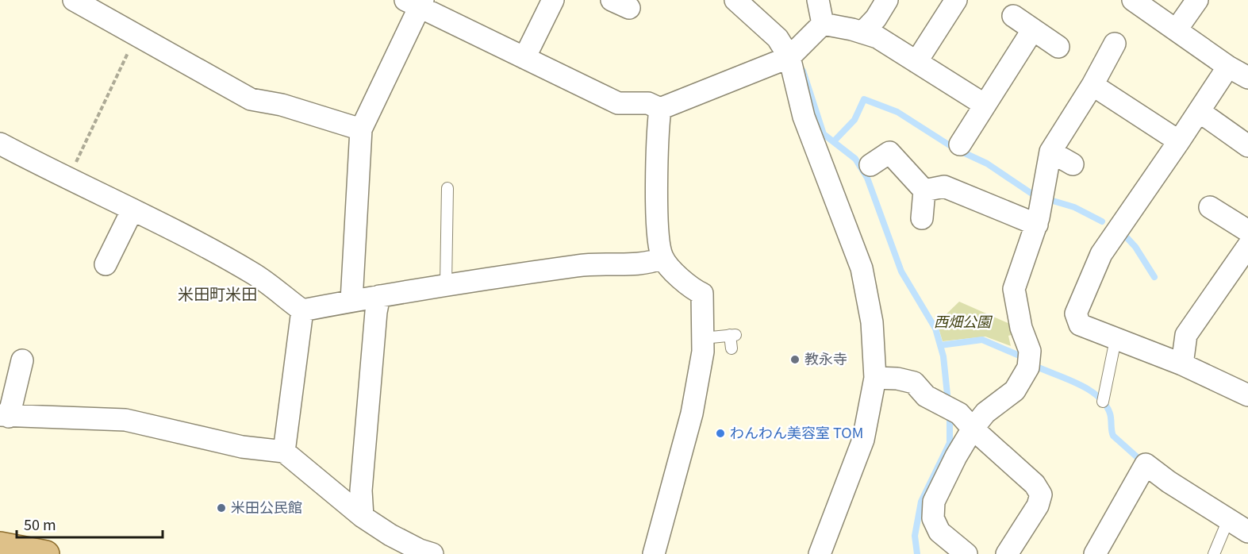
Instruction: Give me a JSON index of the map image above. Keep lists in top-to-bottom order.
{
  "districts": ["米田町米田"],
  "parks": ["西畑公園"],
  "places": ["教永寺", "わんわん美容室 TOM", "米田公民館"],
  "scale_bar": "50 m"
}
